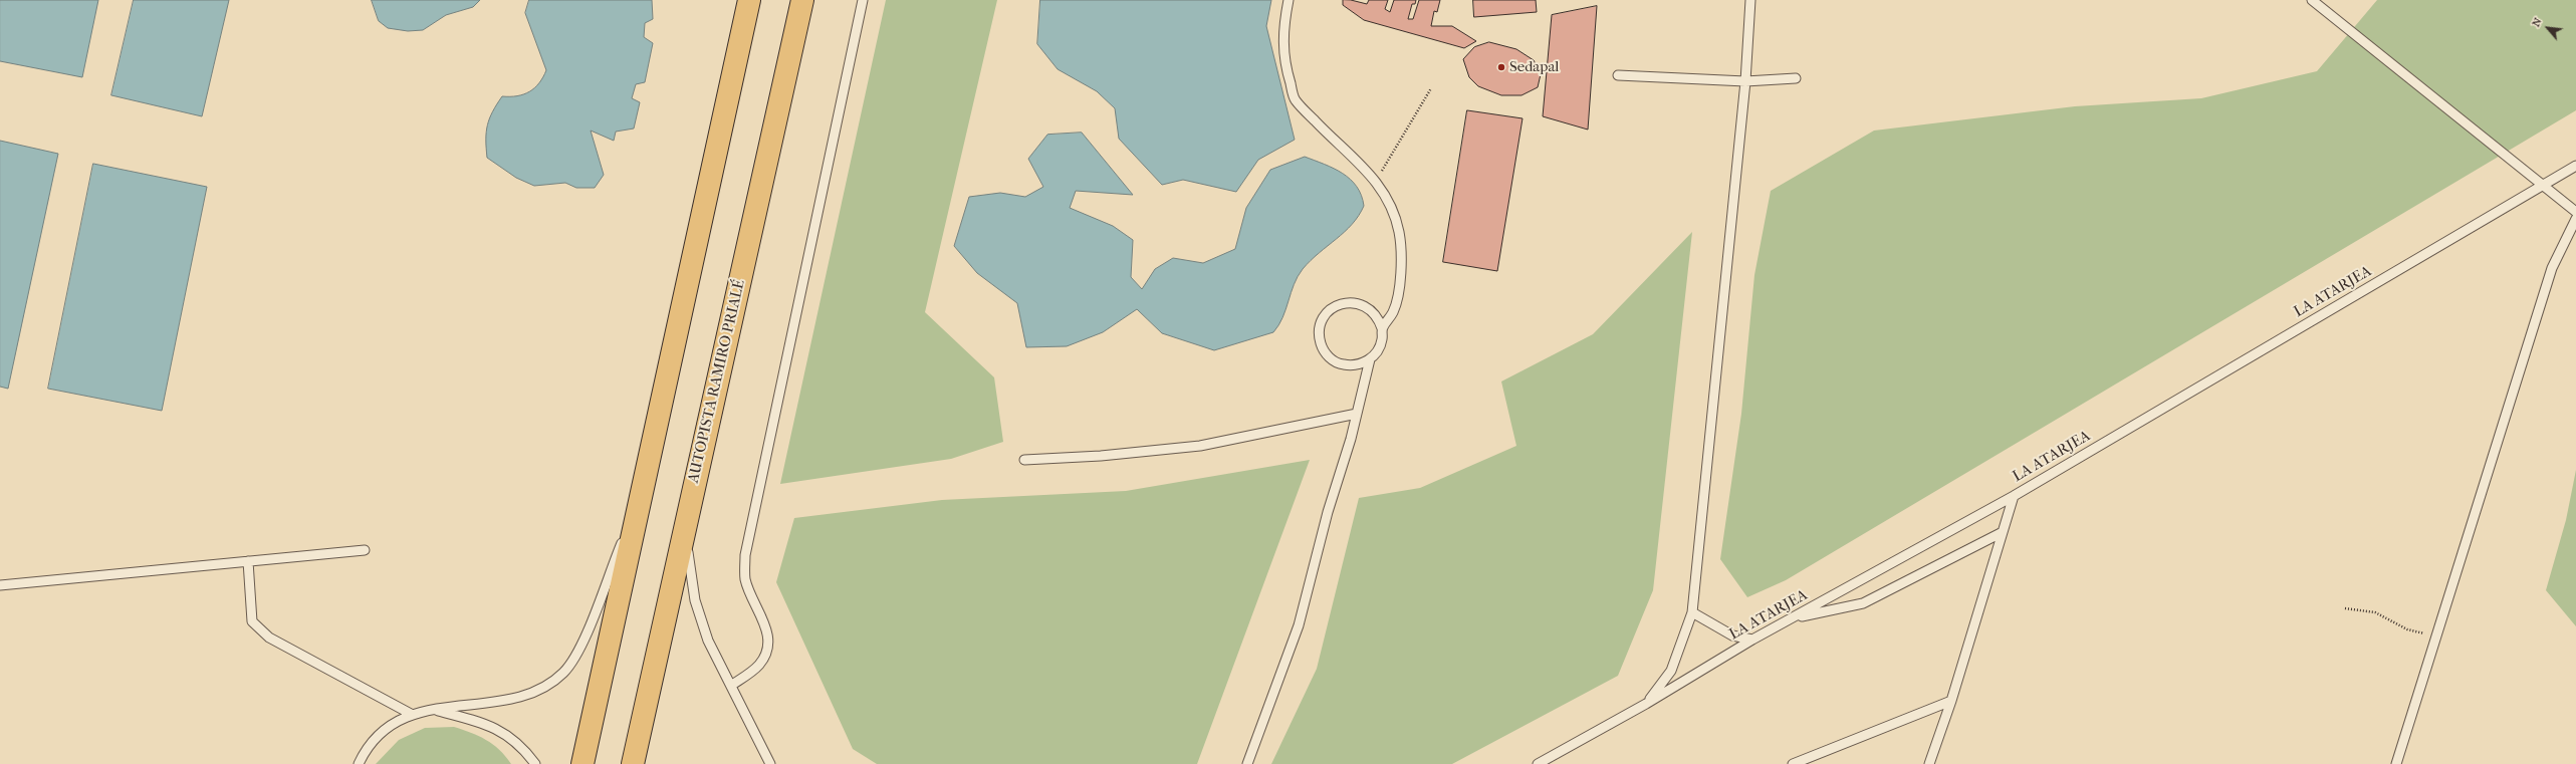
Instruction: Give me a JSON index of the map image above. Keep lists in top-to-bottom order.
{
  "streets": {
    "highway": ["AUTOPISTA RAMIRO PRIALÉ"],
    "lane": ["LA ATARJEA"]
  },
  "places": ["Sedapal"],
  "north": "top left"
}
